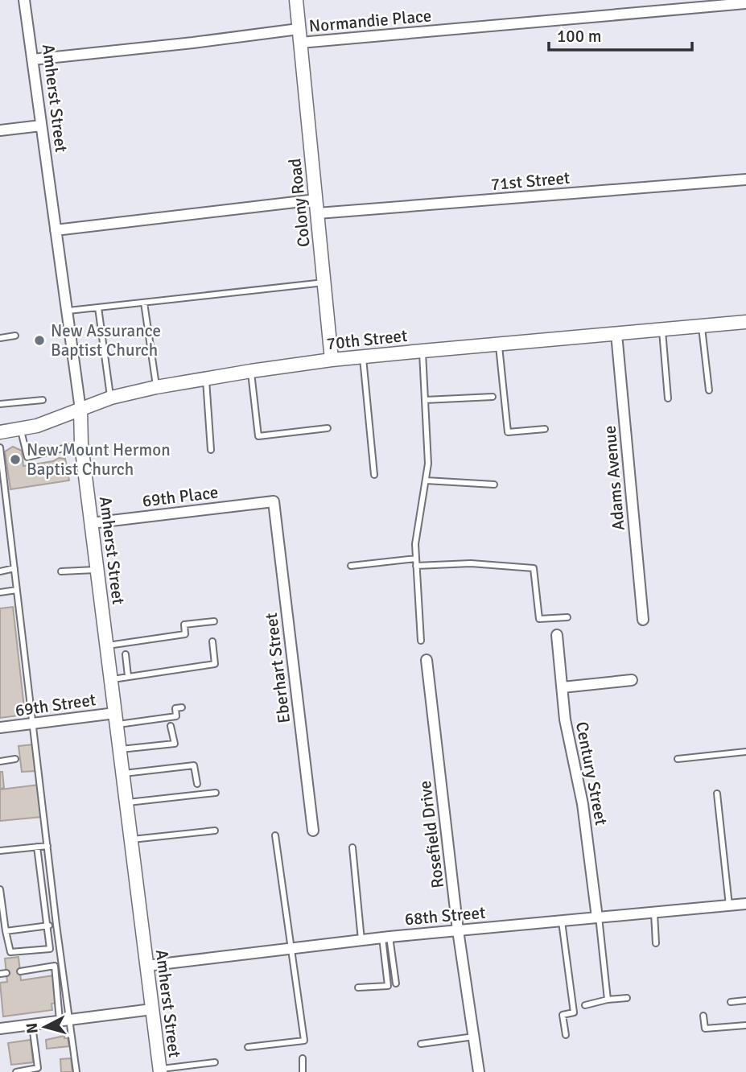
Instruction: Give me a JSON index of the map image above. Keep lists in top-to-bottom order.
{
  "streets": {
    "street": [
      "Normandie Place",
      "Amherst Street",
      "71st Street",
      "Colony Road",
      "70th Street",
      "Adams Avenue",
      "69th Place",
      "Eberhart Street",
      "69th Street",
      "Century Street",
      "Rosefield Drive",
      "68th Street"
    ]
  },
  "crossings": [
    ["Normandie Place", "Amherst Street"],
    ["Normandie Place", "Colony Road"],
    ["Amherst Street", "70th Street"],
    ["Amherst Street", "69th Place"],
    ["Amherst Street", "69th Street"],
    ["Amherst Street", "68th Street"],
    ["71st Street", "Colony Road"],
    ["Colony Road", "70th Street"],
    ["70th Street", "Adams Avenue"],
    ["69th Place", "Eberhart Street"],
    ["Century Street", "68th Street"],
    ["Rosefield Drive", "68th Street"]
  ],
  "places": ["New Assurance Baptist Church", "New Mount Hermon Baptist Church"],
  "scale_bar": "100 m",
  "north": "left"
}
